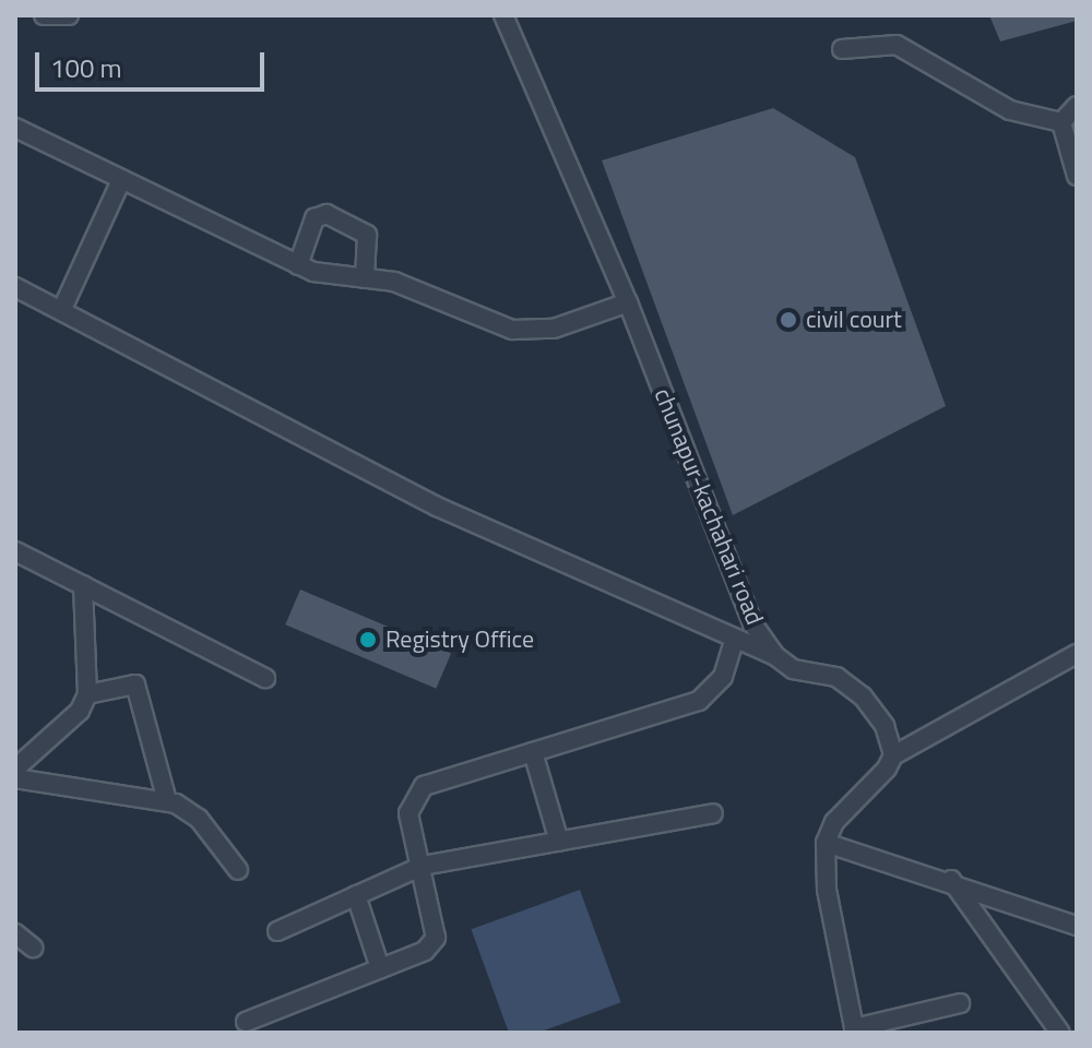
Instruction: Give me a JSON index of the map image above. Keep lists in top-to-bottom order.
{
  "streets": {
    "street": ["chunapur-kachahari road"]
  },
  "places": ["civil court", "Registry Office"],
  "scale_bar": "100 m"
}
